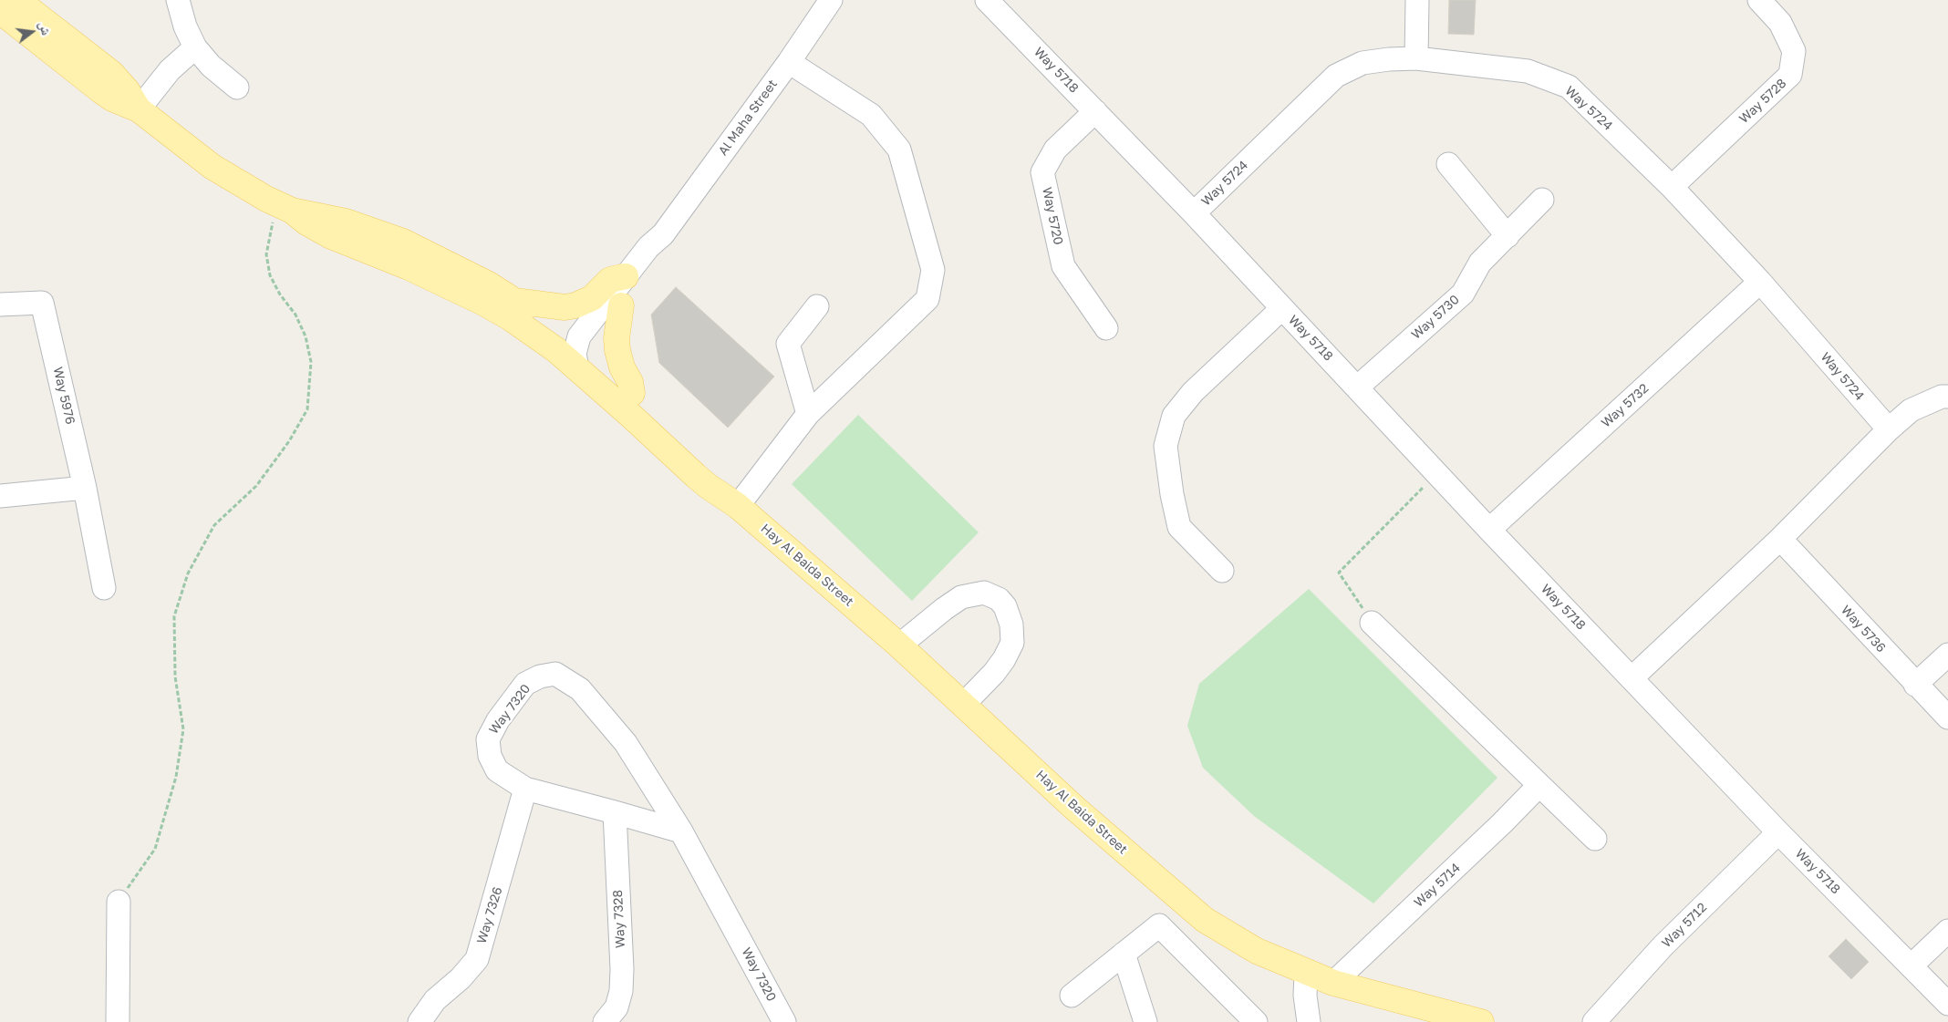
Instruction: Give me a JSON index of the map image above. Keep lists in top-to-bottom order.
{
  "streets": {
    "main road": ["Hay Al Baida Street"],
    "street": [
      "Way 5718",
      "Way 5728",
      "Way 5724",
      "Al Maha Street",
      "Way 5720",
      "Way 5730",
      "Way 5976",
      "Way 5732",
      "Way 5736",
      "Way 7320",
      "Way 5714",
      "Way 7326",
      "Way 7328",
      "Way 5712"
    ]
  },
  "crossings": [
    ["Way 5718", "Way 5724"],
    ["Way 5718", "Way 5720"],
    ["Way 5718", "Way 5730"],
    ["Way 5718", "Way 5732"],
    ["Way 5718", "Way 5712"],
    ["Way 5728", "Way 5724"],
    ["Way 5724", "Way 5732"],
    ["Hay Al Baida Street", "Way 5714"],
    ["Way 7320", "Way 7326"],
    ["Way 7320", "Way 7328"]
  ],
  "north": "right"
}
